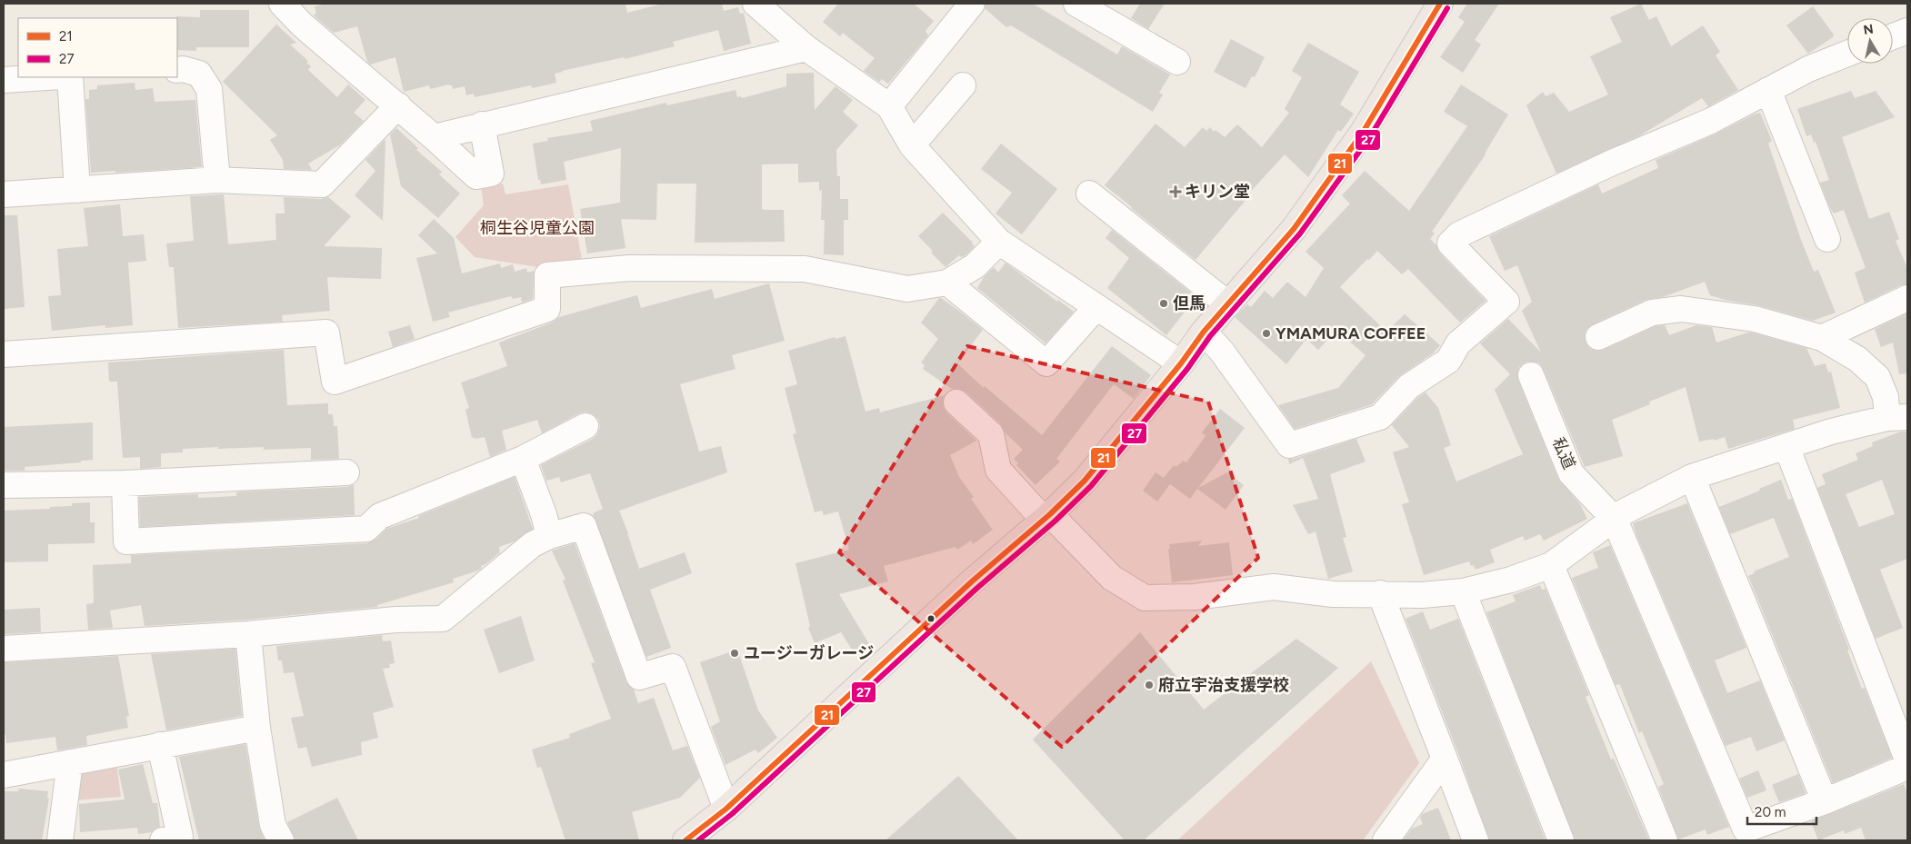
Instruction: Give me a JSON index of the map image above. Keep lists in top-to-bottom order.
{
  "streets": {
    "street": ["私道"]
  },
  "parks": ["桐生谷児童公園"],
  "places": {
    "health": ["キリン堂"],
    "other": [
      "但馬",
      "YMAMURA COFFEE",
      "ユージーガレージ",
      "府立宇治支援学校"
    ]
  },
  "lines": ["transit line 21", "transit line 27"],
  "legend": ["21", "27"],
  "scale_bar": "20 m",
  "north": "top"
}
